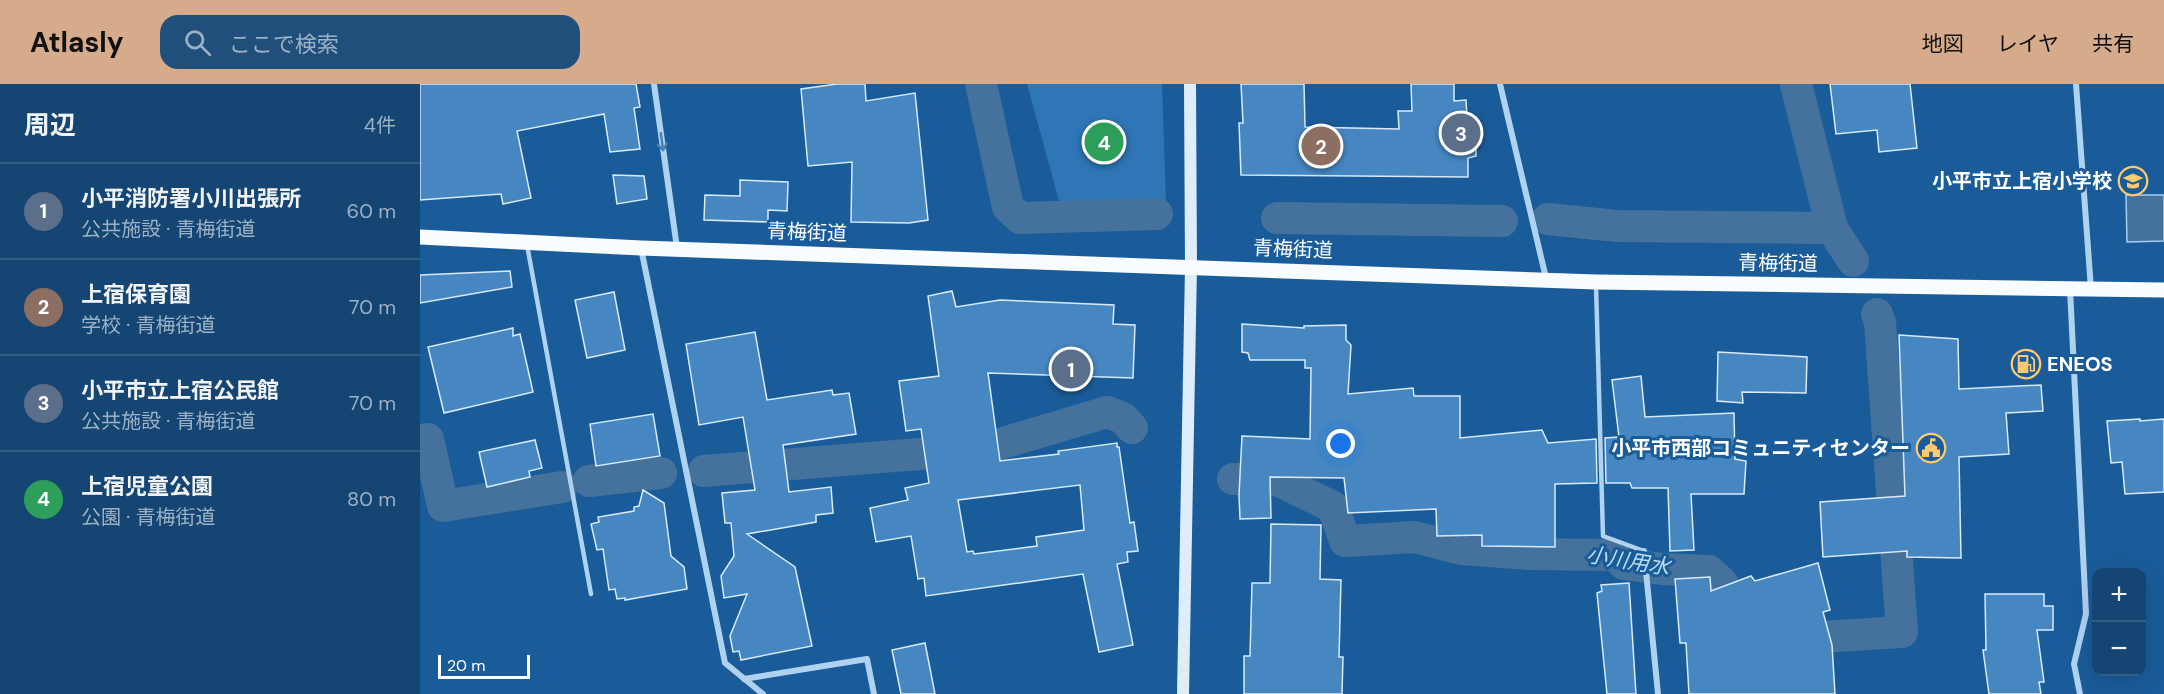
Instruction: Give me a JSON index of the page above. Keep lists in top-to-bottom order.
{
  "streets": {
    "main road": ["青梅街道"]
  },
  "water": ["小川用水"],
  "places": {
    "school or university": ["小平市立上宿小学校"],
    "fuel station": ["ENEOS"],
    "public building": ["小平市西部コミュニティセンター"]
  },
  "scale_bar": "20 m",
  "page": {
    "header": "Atlasly",
    "search": "ここで検索",
    "nav": ["地図", "レイヤ", "共有"],
    "heading": ["周辺", "4件"],
    "pins": [
      "3",
      "4",
      "2",
      "1"
    ],
    "list": [
      {
        "mark": "1",
        "name": "小平消防署小川出張所",
        "note": "公共施設 · 青梅街道",
        "value": "60 m"
      },
      {
        "mark": "2",
        "name": "上宿保育園",
        "note": "学校 · 青梅街道",
        "value": "70 m"
      },
      {
        "mark": "3",
        "name": "小平市立上宿公民館",
        "note": "公共施設 · 青梅街道",
        "value": "70 m"
      },
      {
        "mark": "4",
        "name": "上宿児童公園",
        "note": "公園 · 青梅街道",
        "value": "80 m"
      }
    ],
    "map_buttons": ["+", "−"],
    "scale": "20 m"
  }
}
